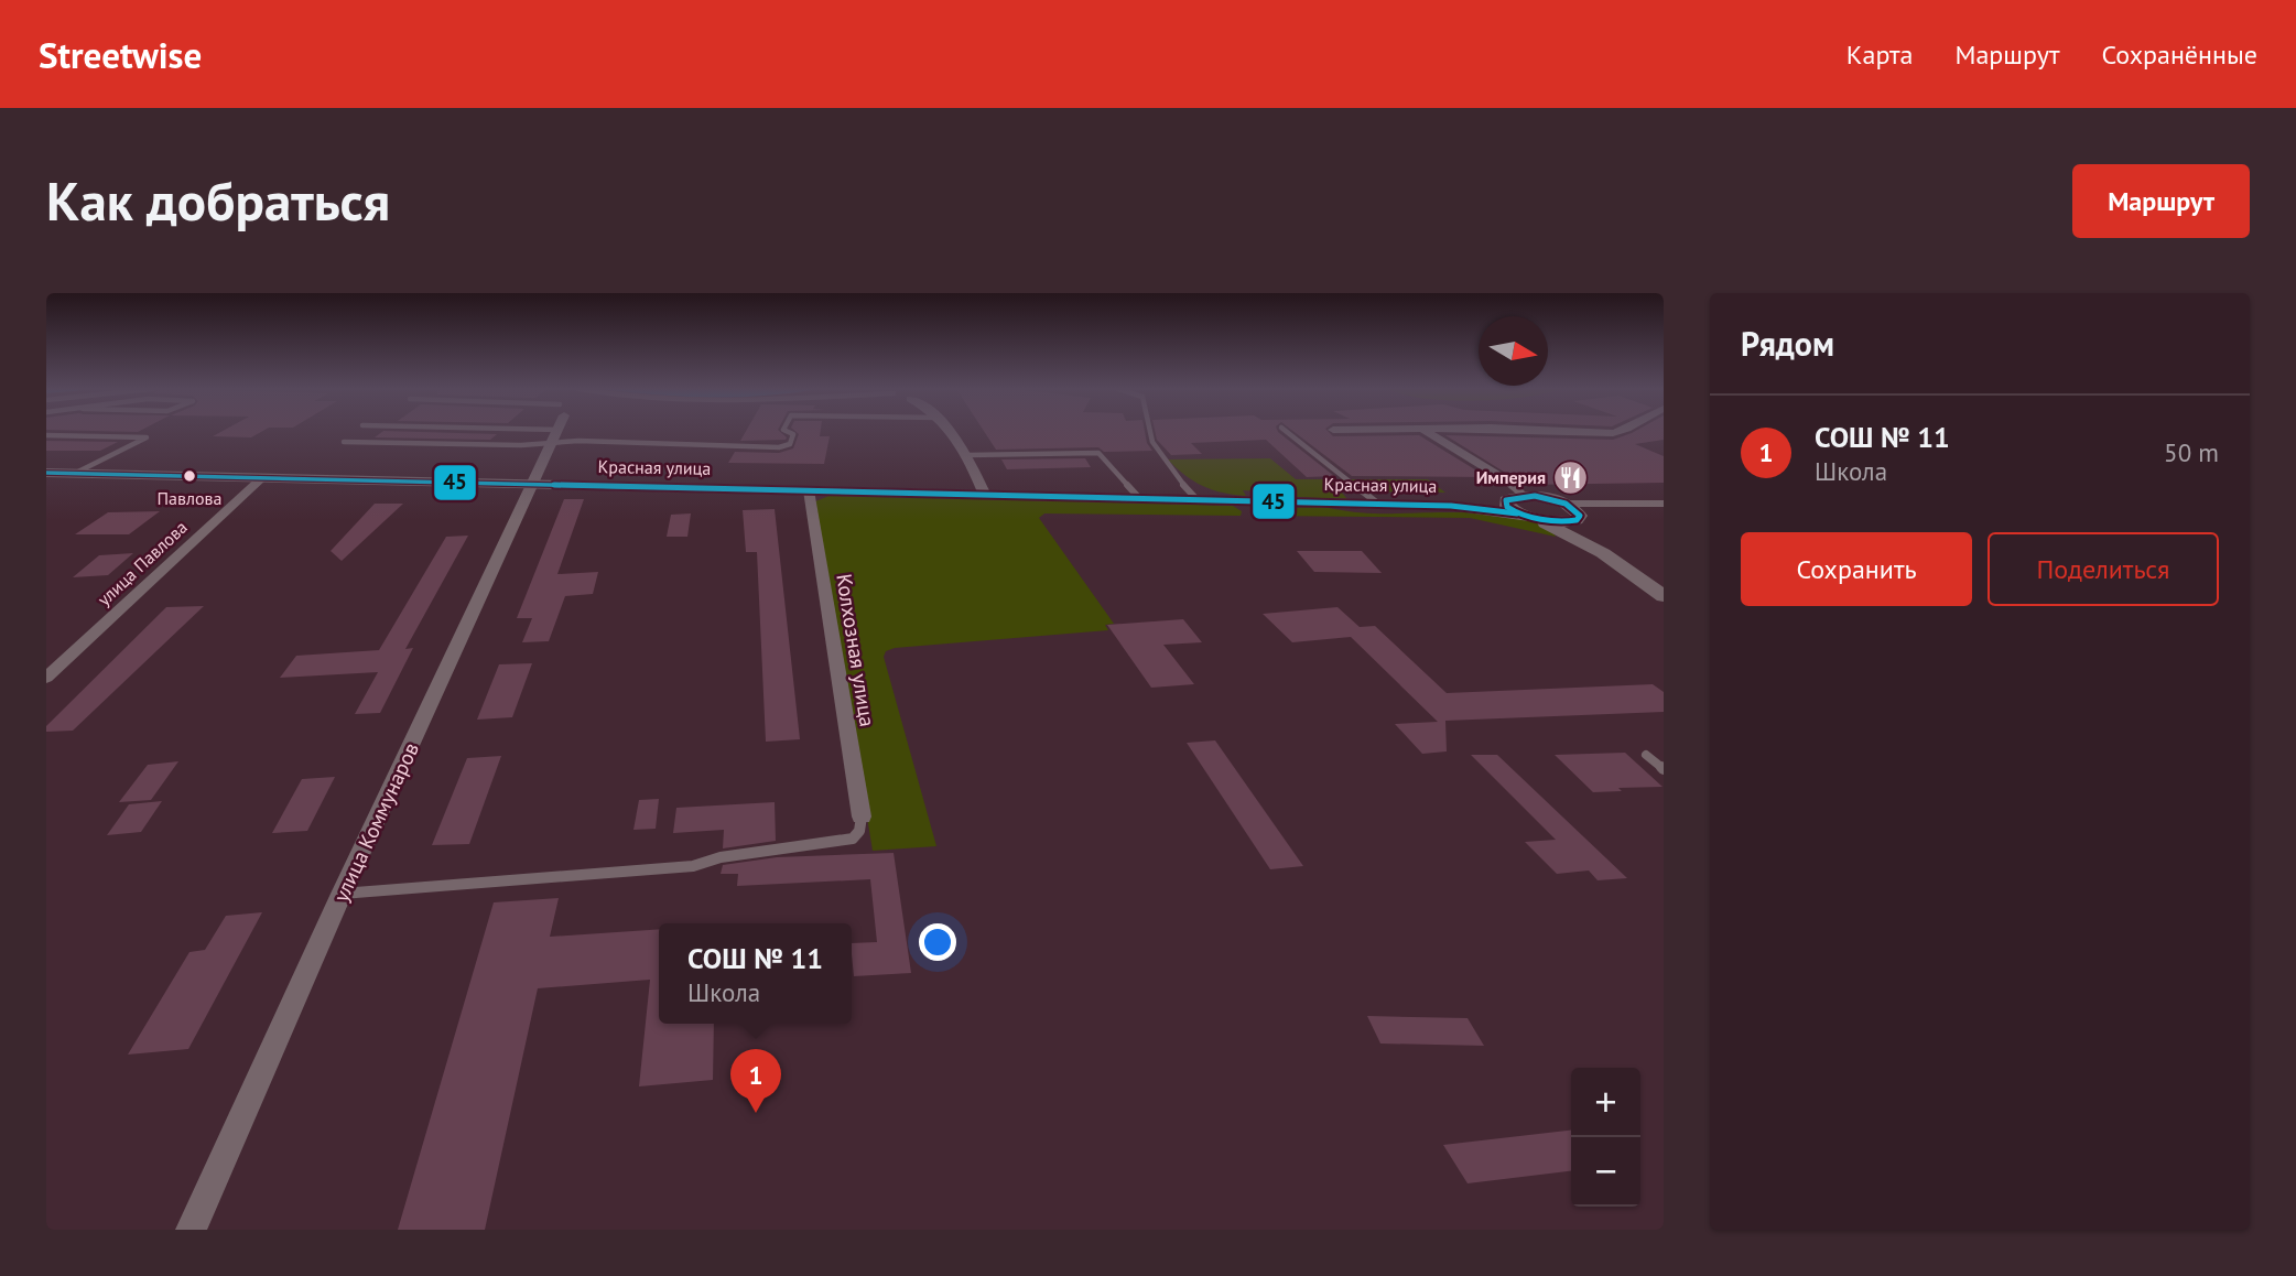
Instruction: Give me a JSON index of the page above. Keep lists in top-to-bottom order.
{
  "streets": {
    "street": [
      "Красная улица",
      "улица Павлова",
      "Колхозная улица",
      "улица Коммунаров"
    ]
  },
  "crossings": [
    ["Красная улица", "улица Павлова"],
    ["Красная улица", "Колхозная улица"],
    ["Красная улица", "улица Коммунаров"]
  ],
  "places": {
    "other": ["Павлова"],
    "restaurant": ["Империя"]
  },
  "lines": ["transit line 45"],
  "north": "right",
  "page": {
    "header": "Streetwise",
    "nav": ["Карта", "Маршрут", "Сохранённые"],
    "buttons": [
      "Маршрут",
      ["Сохранить", "Поделиться"]
    ],
    "title": "Как добраться",
    "heading": "Рядом",
    "list": [
      {
        "mark": "1",
        "name": "СОШ № 11",
        "note": "Школа",
        "value": "50 m"
      }
    ],
    "popup": ["СОШ № 11", "Школа"],
    "pins": "1",
    "map_buttons": ["+", "−"]
  }
}
